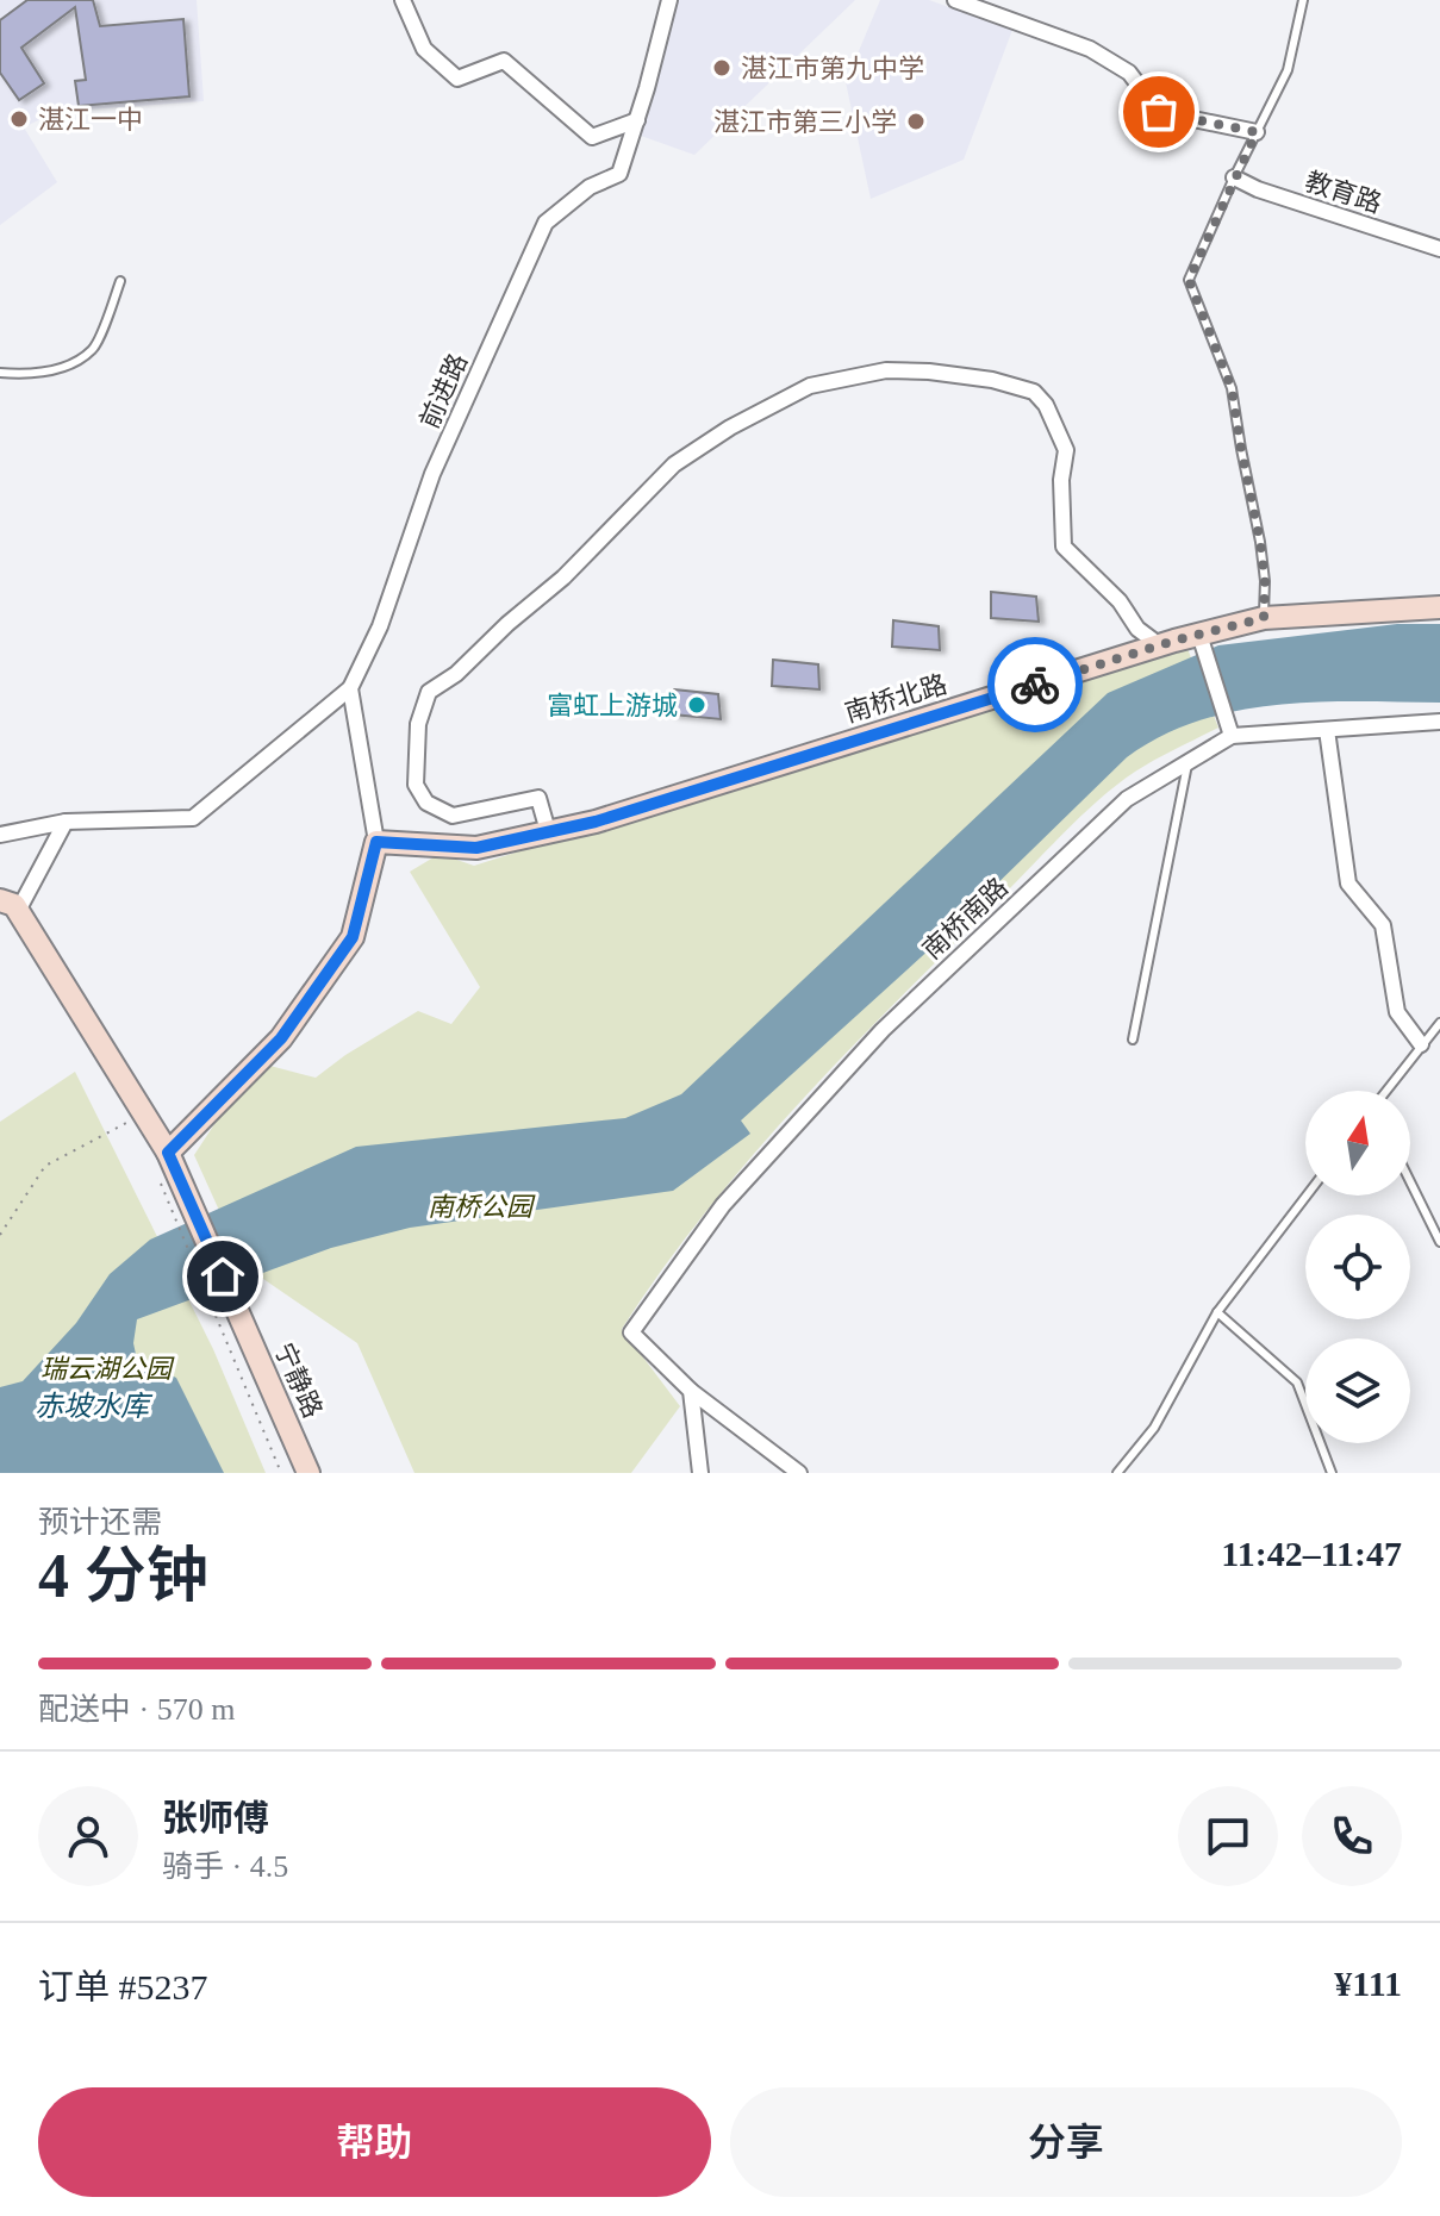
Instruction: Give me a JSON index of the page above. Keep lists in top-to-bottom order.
{
  "streets": {
    "street": [
      "教育路",
      "前进路",
      "南桥北路",
      "南桥南路",
      "宁静路"
    ]
  },
  "water": ["赤坡水库"],
  "parks": ["南桥公园", "瑞云湖公园"],
  "places": [
    "湛江市第九中学",
    "湛江一中",
    "湛江市第三小学",
    "富虹上游城"
  ],
  "north": "top",
  "page": {
    "heading": ["4 分钟", "预计还需", "11:42–11:47"],
    "panel": [
      "张师傅",
      "骑手 · 4.5",
      "订单 #5237",
      "¥111"
    ],
    "bar": "配送中 · 570 m",
    "buttons": ["帮助", "分享"]
  }
}
